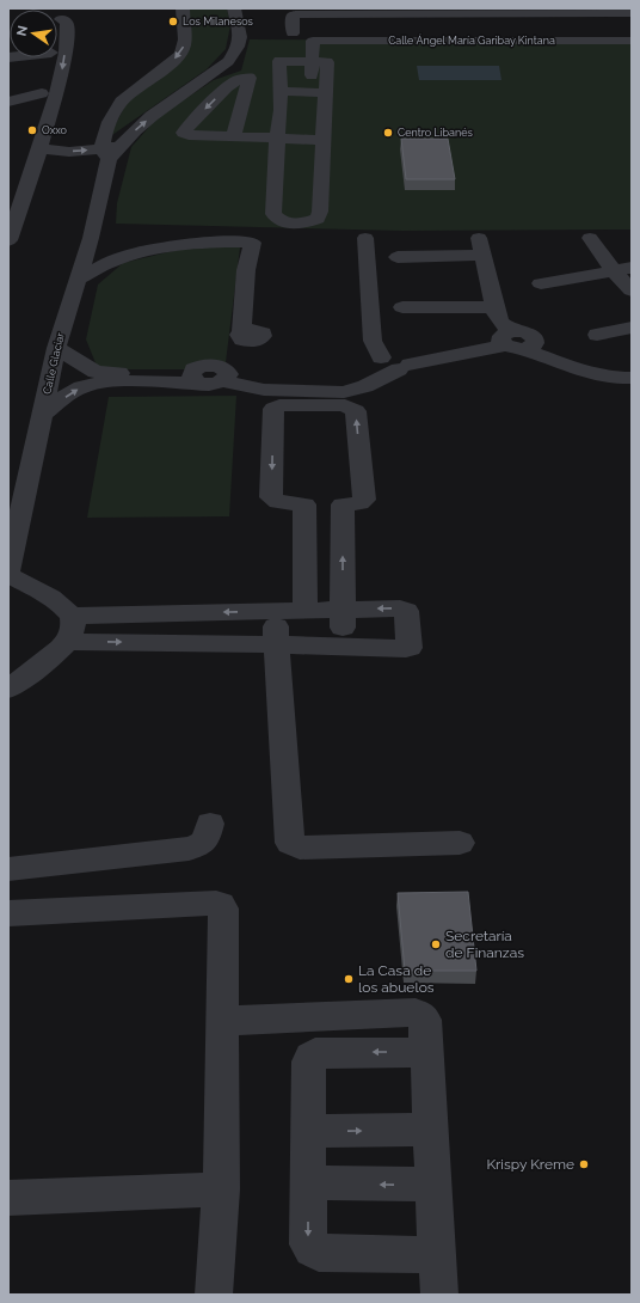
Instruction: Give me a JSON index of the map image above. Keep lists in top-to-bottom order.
{
  "streets": {
    "street": ["Calle Ángel María Garibay Kintana", "Calle Glaciar"]
  },
  "places": [
    "Los Milanesos",
    "Oxxo",
    "Centro Libanés",
    "Secretaría de Finanzas",
    "La Casa de los abuelos",
    "Krispy Kreme"
  ],
  "north": "left"
}
